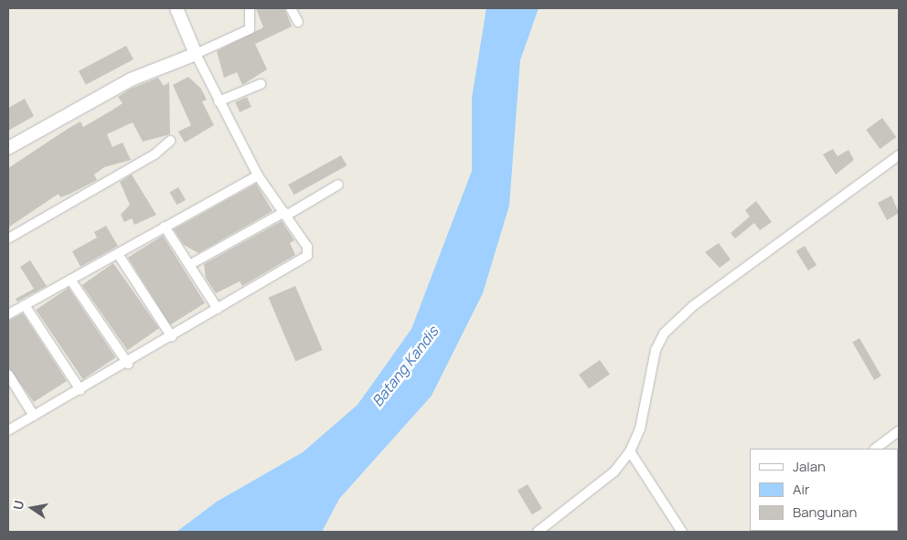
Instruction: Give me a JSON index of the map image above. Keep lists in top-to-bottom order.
{
  "water": ["Batang Kandis"],
  "legend": ["Jalan", "Air", "Bangunan"],
  "north": "left"
}
